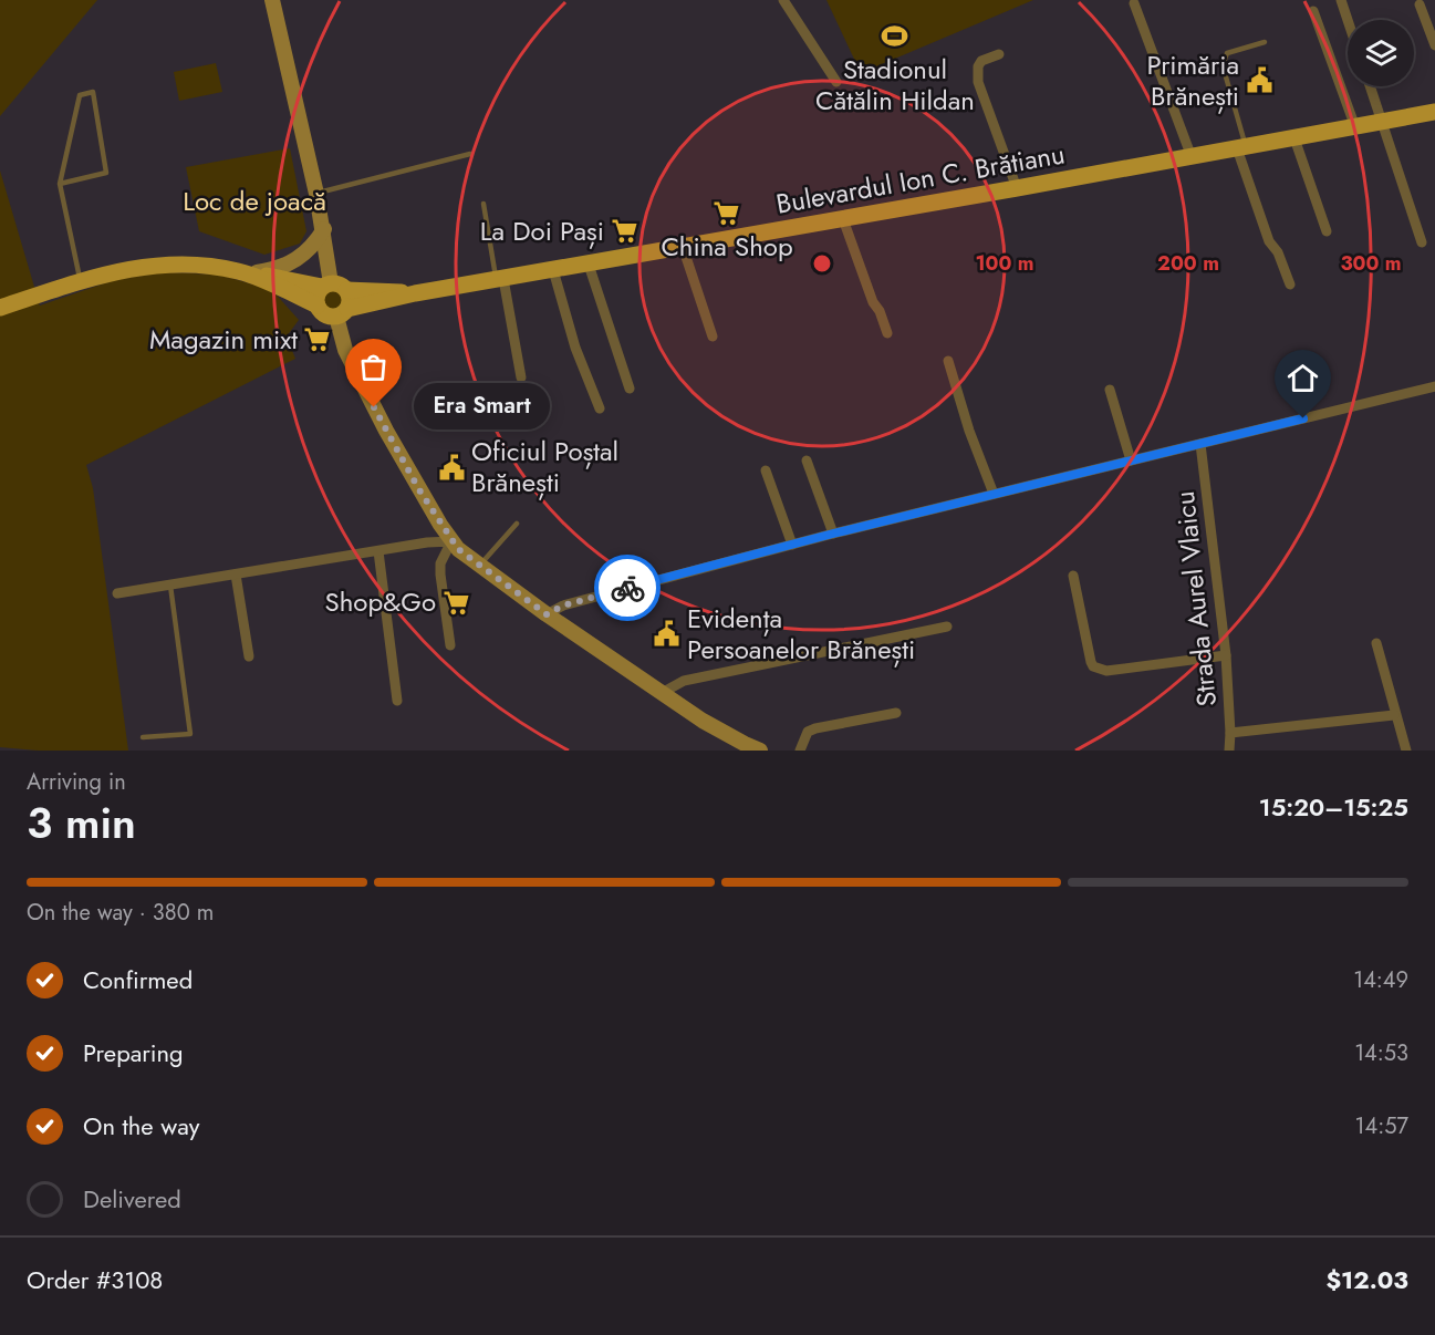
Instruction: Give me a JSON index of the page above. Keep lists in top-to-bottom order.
{
  "streets": {
    "main road": ["Bulevardul Ion C. Brătianu"],
    "street": ["Strada Aurel Vlaicu"]
  },
  "parks": ["Loc de joacă"],
  "places": {
    "sports": ["Stadionul Cătălin Hildan"],
    "public building": ["Primăria Brănești", "Oficiul Poștal Brănești", "Evidența Persoanelor Brănești"],
    "supermarket": [
      "China Shop",
      "La Doi Pași",
      "Magazin mixt",
      "Shop&Go"
    ],
    "other": ["Era Smart"]
  },
  "page": {
    "bubble": "Era Smart",
    "heading": ["3 min", "Arriving in", "15:20–15:25"],
    "panel": ["Order #3108", "$12.03"],
    "bar": "On the way · 380 m",
    "list": [
      ["Confirmed", "14:49"],
      ["Preparing", "14:53"],
      ["On the way", "14:57"],
      "Delivered"
    ]
  },
  "rings": ["100 m", "200 m", "300 m"]
}
